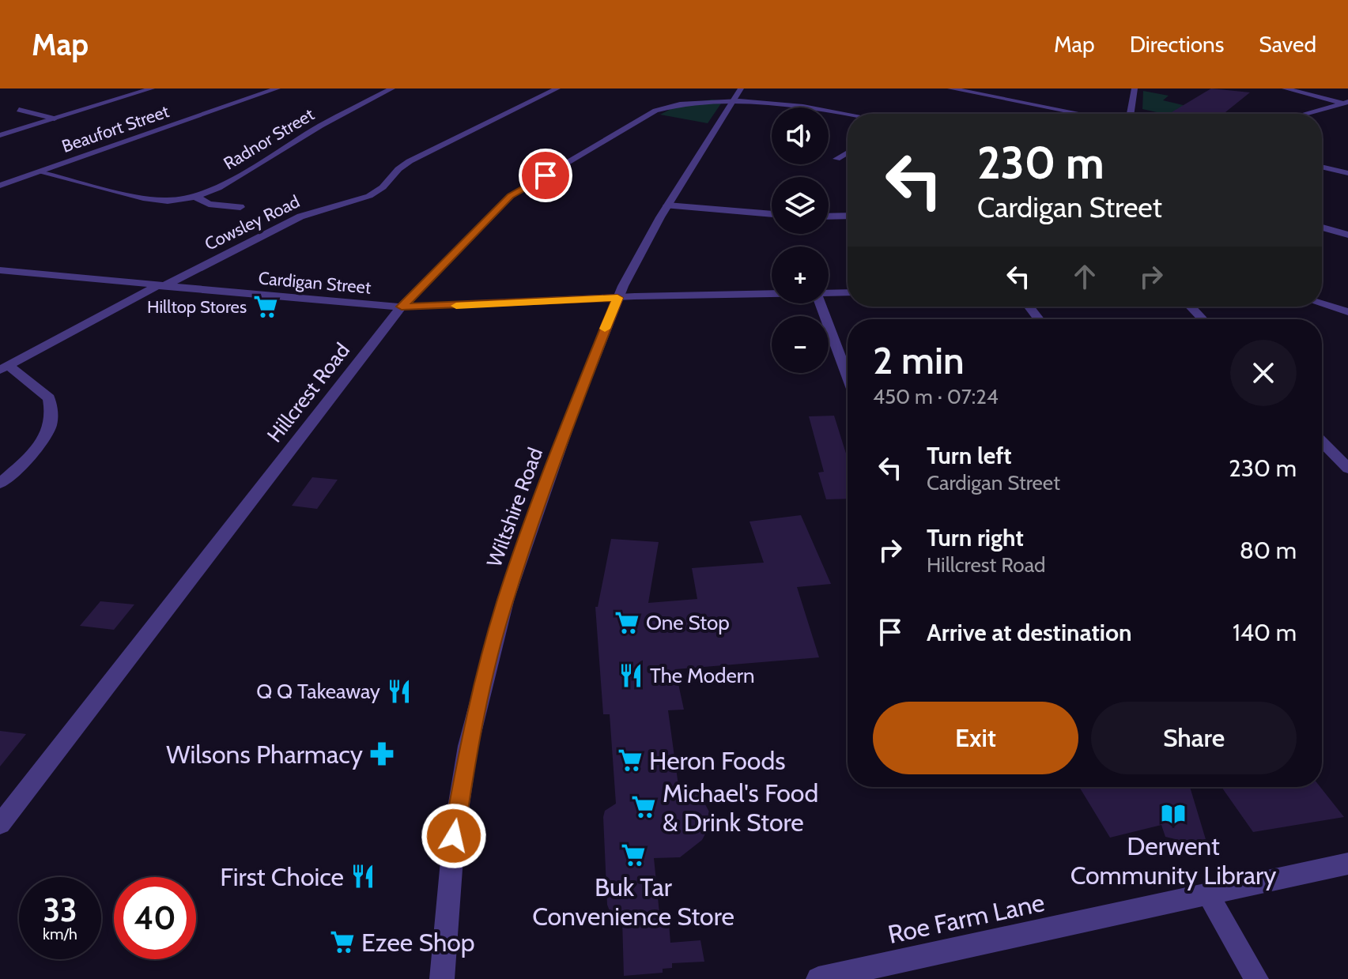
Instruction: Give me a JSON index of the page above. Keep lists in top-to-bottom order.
{
  "streets": {
    "street": [
      "Beaufort Street",
      "Radnor Street",
      "Cowsley Road",
      "Cardigan Street",
      "Hillcrest Road",
      "Wiltshire Road",
      "Roe Farm Lane"
    ]
  },
  "crossings": [
    ["Cowsley Road", "Cardigan Street"],
    ["Cardigan Street", "Hillcrest Road"],
    ["Cardigan Street", "Wiltshire Road"],
    ["Hillcrest Road", "Wiltshire Road"]
  ],
  "places": {
    "supermarket": [
      "Hilltop Stores",
      "One Stop",
      "Heron Foods",
      "Michael's Food & Drink Store",
      "Buk Tar Convenience Store",
      "Ezee Shop"
    ],
    "restaurant": ["The Modern", "Q Q Takeaway", "First Choice"],
    "pharmacy": ["Wilsons Pharmacy"],
    "library": ["Derwent Community Library"]
  },
  "page": {
    "header": "Map",
    "nav": ["Map", "Directions", "Saved"],
    "map_buttons": ["+", "−"],
    "turn": ["230 m", "Cardigan Street"],
    "heading": ["2 min", "450 m · 07:24"],
    "list": [
      {
        "name": "Turn left",
        "note": "Cardigan Street",
        "value": "230 m"
      },
      {
        "name": "Turn right",
        "note": "Hillcrest Road",
        "value": "80 m"
      },
      {
        "name": "Arrive at destination",
        "value": "140 m"
      }
    ],
    "buttons": ["Exit", "Share"],
    "speed": "33 km/h",
    "limit": "40"
  }
}
